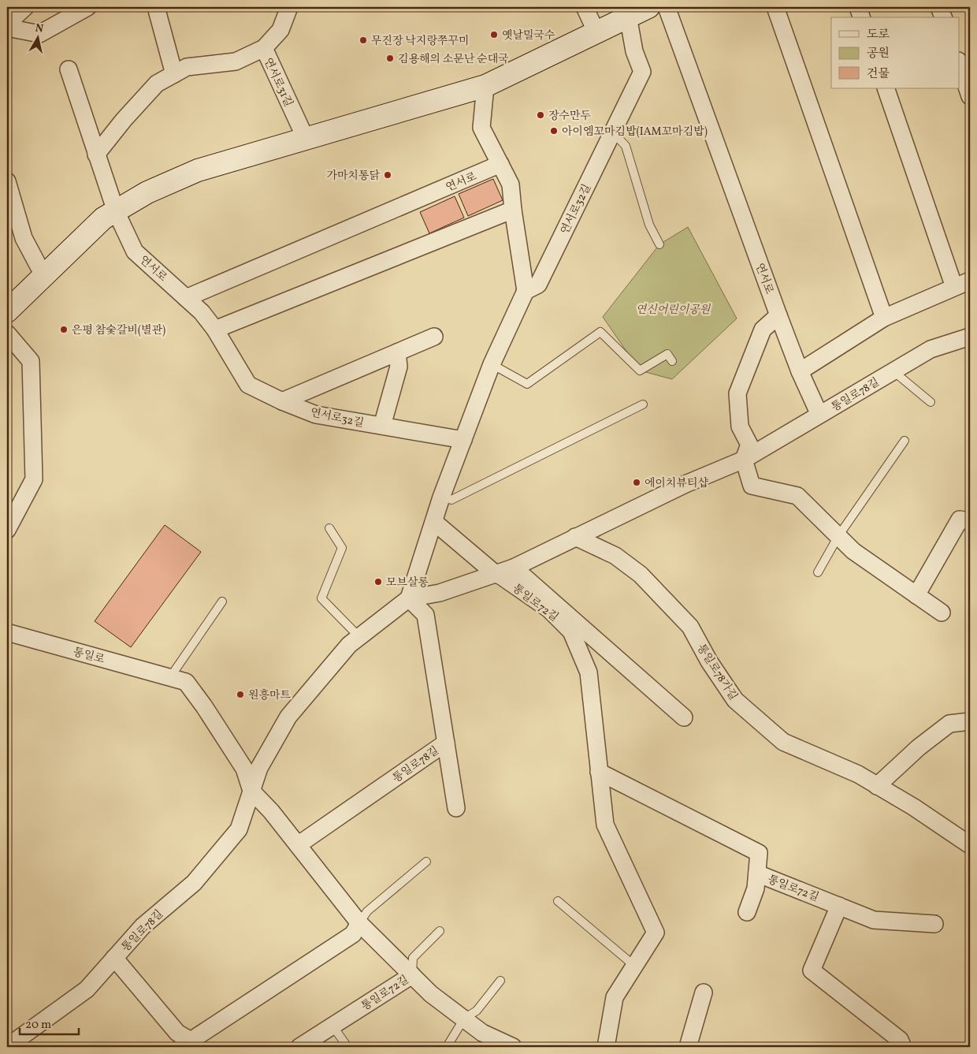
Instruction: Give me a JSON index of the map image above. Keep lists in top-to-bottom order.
{
  "streets": {
    "street": [
      "연서로31길",
      "연서로",
      "연서로32길",
      "통일로78길",
      "통일로72길",
      "통일로",
      "통일로78가길"
    ]
  },
  "crossings": [
    ["연서로", "통일로78길"],
    ["연서로32길", "통일로78길"],
    ["연서로32길", "통일로72길"],
    ["통일로78길", "통일로72길"],
    ["통일로78길", "통일로78가길"]
  ],
  "parks": ["연신어린이공원"],
  "places": [
    "옛날밀국수",
    "무진장 낙지랑쭈꾸미",
    "김용해의 소문난 순대국",
    "장수만두",
    "아이엠꼬마김밥(IAM꼬마김밥)",
    "가마치통닭",
    "은평 참숯갈비(별관)",
    "에이치뷰티샵",
    "모브살롱",
    "원흥마트"
  ],
  "legend": ["도로", "공원", "건물"],
  "scale_bar": "20 m",
  "north": "top"
}
